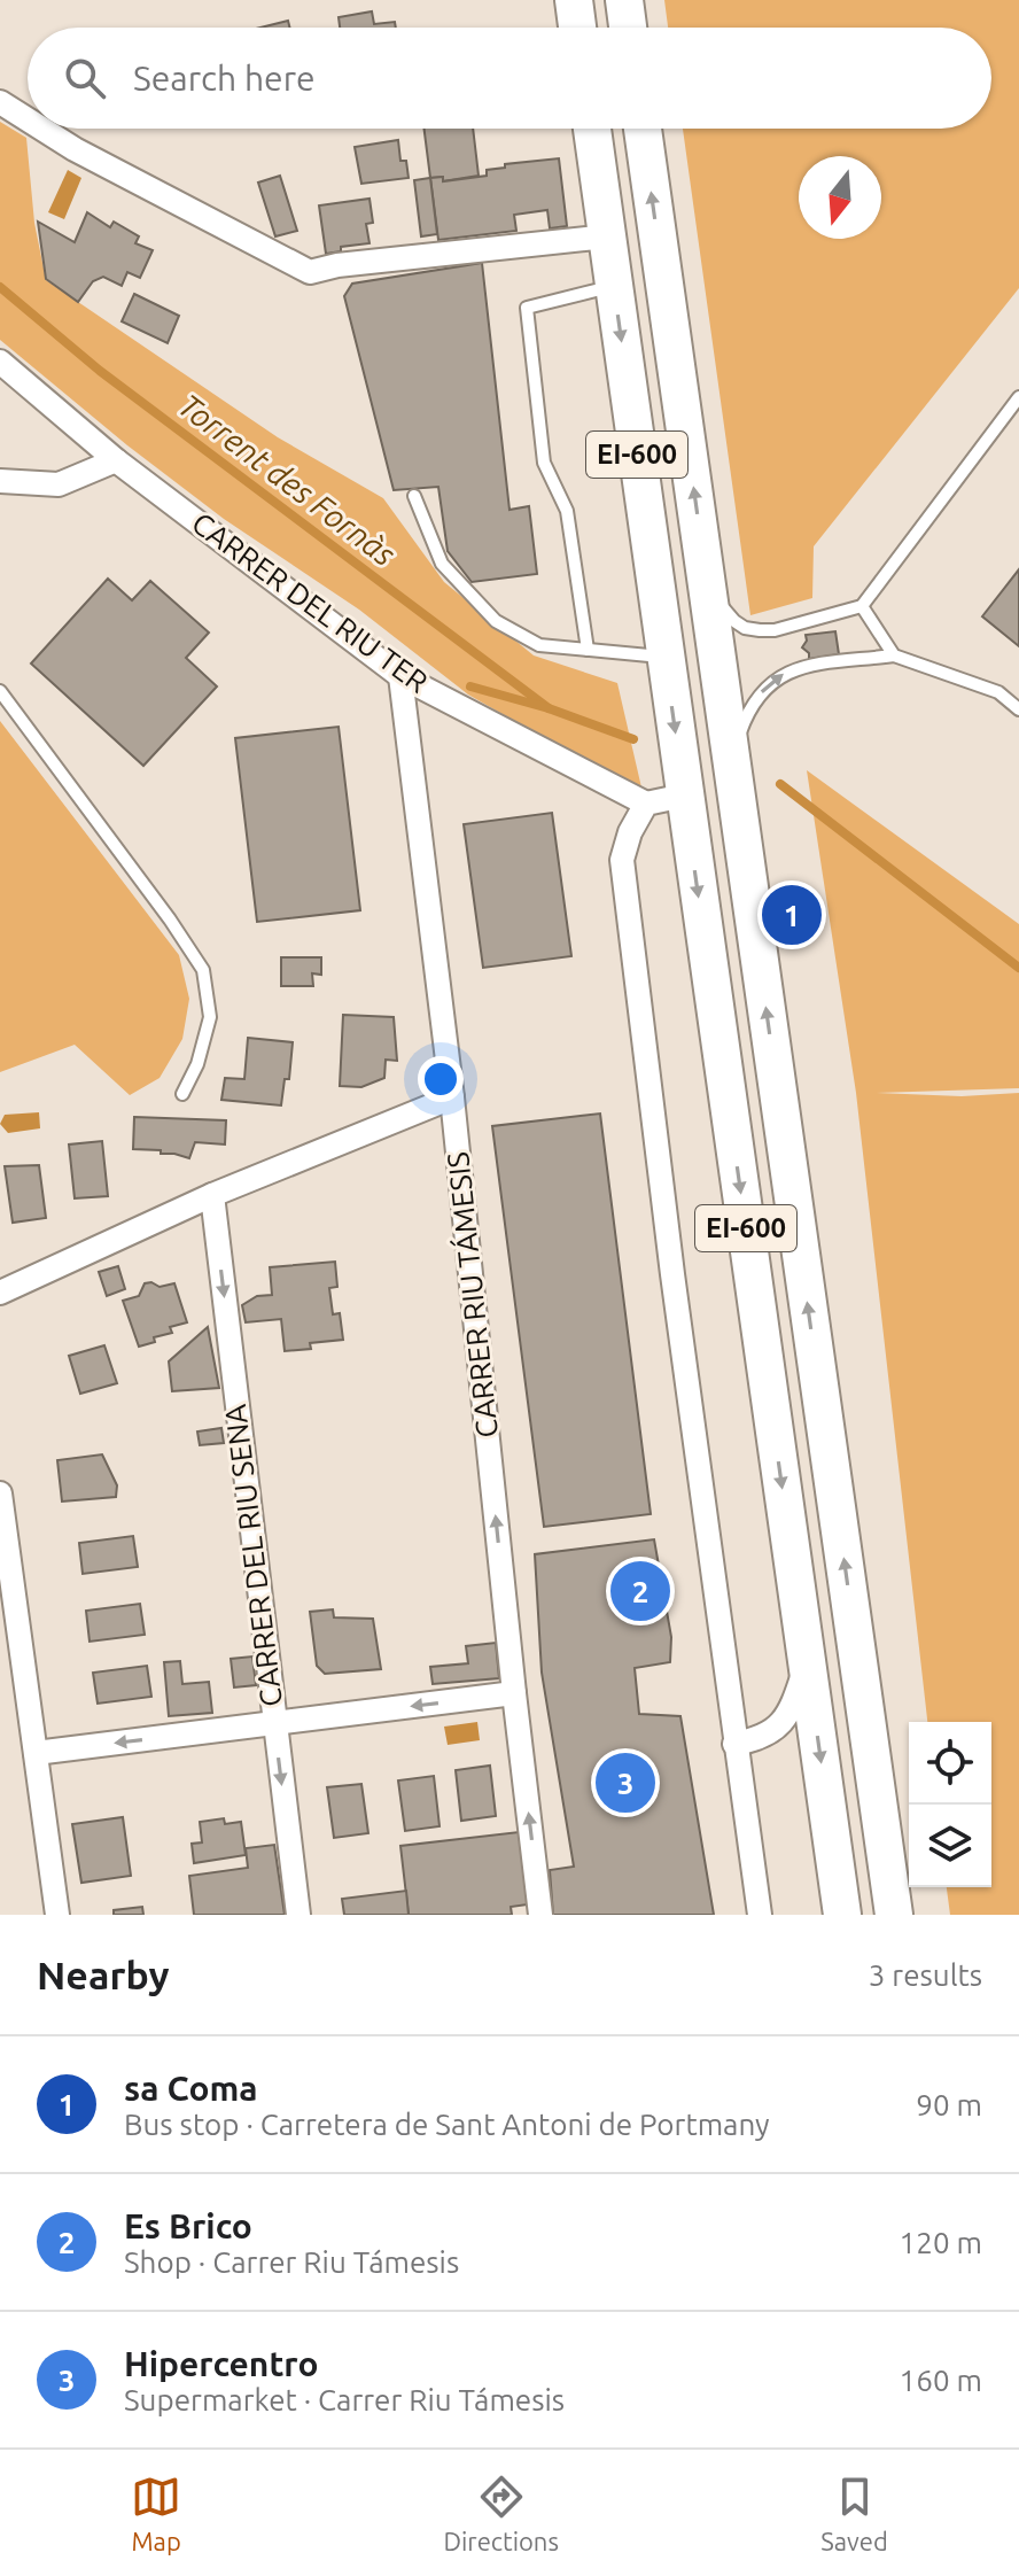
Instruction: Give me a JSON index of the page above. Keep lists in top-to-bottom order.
{
  "streets": {
    "main road": ["EI-600"],
    "street": ["CARRER DEL RIU TER", "CARRER RIU TÁMESIS", "CARRER DEL RIU SENA"]
  },
  "crossings": [
    ["CARRER DEL RIU TER", "CARRER RIU TÁMESIS"]
  ],
  "one_way": ["CARRER DEL RIU SENA"],
  "water": ["Torrent des Fornàs"],
  "north": "bottom",
  "page": {
    "search": "Search here",
    "pins": ["1", "2", "3"],
    "heading": ["Nearby", "3 results"],
    "list": [
      {
        "mark": "1",
        "name": "sa Coma",
        "note": "Bus stop · Carretera de Sant Antoni de Portmany",
        "value": "90 m"
      },
      {
        "mark": "2",
        "name": "Es Brico",
        "note": "Shop · Carrer Riu Támesis",
        "value": "120 m"
      },
      {
        "mark": "3",
        "name": "Hipercentro",
        "note": "Supermarket · Carrer Riu Támesis",
        "value": "160 m"
      }
    ],
    "nav": ["Map", "Directions", "Saved"]
  }
}
